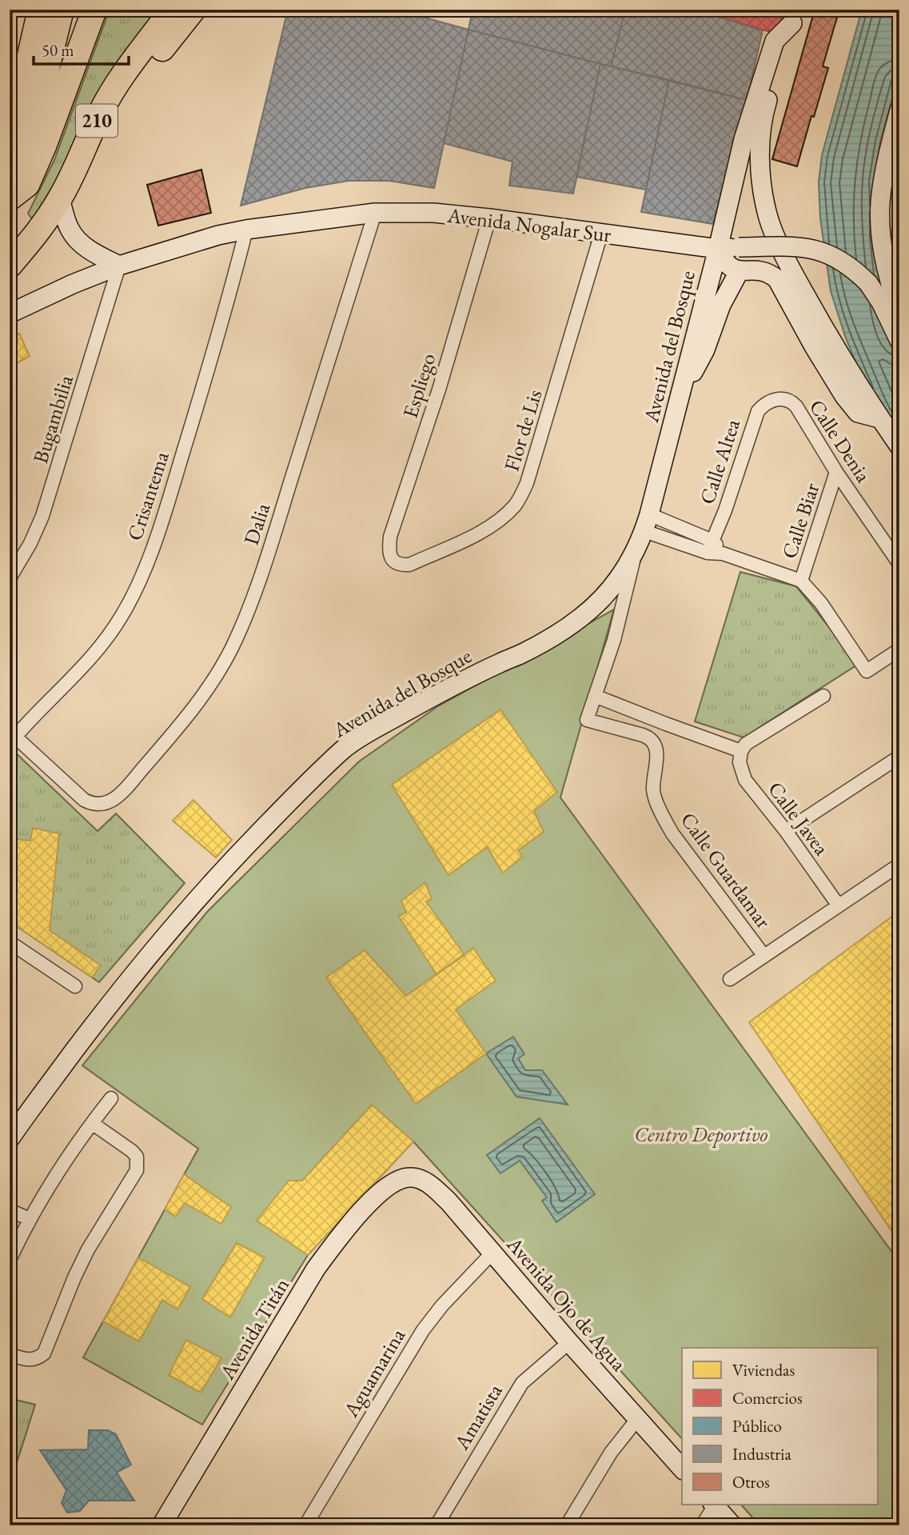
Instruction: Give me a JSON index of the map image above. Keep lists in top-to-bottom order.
{
  "streets": {
    "highway": ["210"],
    "main road": [
      "Avenida Nogalar Sur",
      "Avenida del Bosque",
      "Avenida Ojo de Agua",
      "Avenida Titán"
    ],
    "street": [
      "Espliego",
      "Bugambilia",
      "Flor de Lis",
      "Calle Denia",
      "Calle Altea",
      "Crisantema",
      "Calle Biar",
      "Dalia",
      "Calle Javea",
      "Calle Guardamar",
      "Aguamarina",
      "Amatista"
    ]
  },
  "crossings": [
    ["Avenida Nogalar Sur", "Avenida del Bosque"],
    ["Avenida Nogalar Sur", "Espliego"],
    ["Avenida Nogalar Sur", "Bugambilia"],
    ["Avenida Nogalar Sur", "Flor de Lis"],
    ["Avenida Nogalar Sur", "Crisantema"],
    ["Avenida Nogalar Sur", "Dalia"],
    ["Espliego", "Flor de Lis"],
    ["Calle Denia", "Calle Altea"],
    ["Calle Denia", "Calle Biar"],
    ["Crisantema", "Dalia"],
    ["Avenida Ojo de Agua", "Avenida Titán"],
    ["Avenida Ojo de Agua", "Aguamarina"],
    ["Avenida Ojo de Agua", "Amatista"]
  ],
  "parks": ["Centro Deportivo"],
  "legend": [
    "Viviendas",
    "Comercios",
    "Público",
    "Industria",
    "Otros"
  ],
  "scale_bar": "50 m"
}
